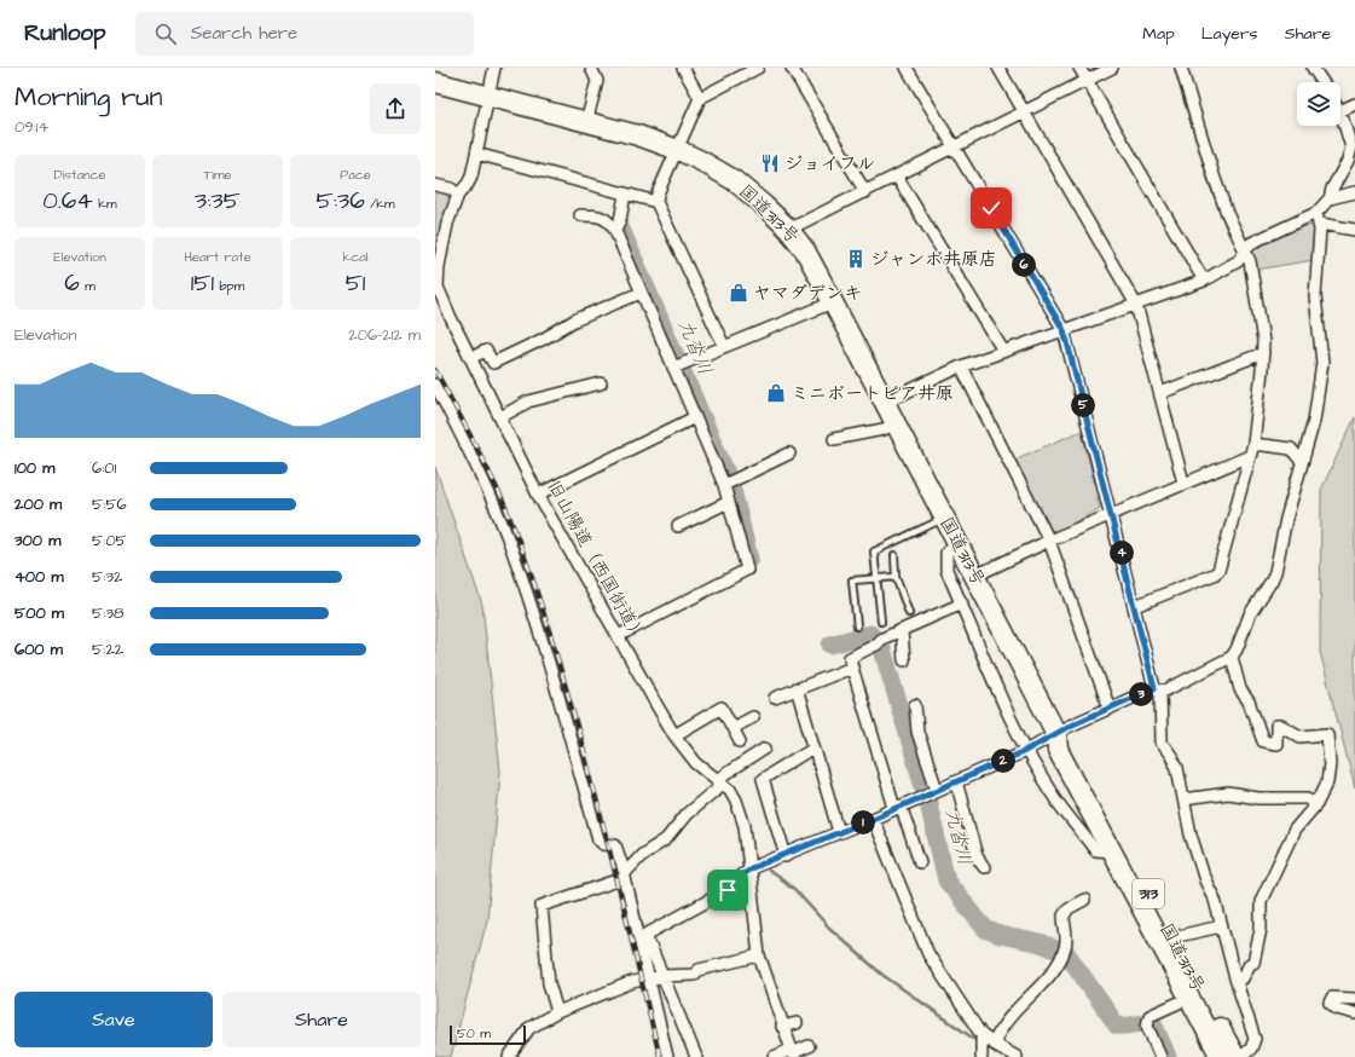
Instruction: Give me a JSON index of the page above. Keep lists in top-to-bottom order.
{
  "streets": {
    "highway": ["国道313号", "313"],
    "street": ["旧山陽道（西国街道）"]
  },
  "crossings": [
    ["国道313号", "旧山陽道（西国街道）"]
  ],
  "water": ["九沓川"],
  "places": {
    "restaurant": ["ジョイフル"],
    "building": ["ジャンボ井原店"],
    "shop": ["ヤマダデンキ", "ミニボートピア井原"]
  },
  "scale_bar": "50 m",
  "page": {
    "header": "Runloop",
    "search": "Search here",
    "nav": ["Map", "Layers", "Share"],
    "heading": ["Morning run", "09:14"],
    "stats": [
      ["Distance", "0.64 km"],
      ["Time", "3:35"],
      ["Pace", "5:36 /km"],
      ["Elevation", "6 m"],
      ["Heart rate", "151 bpm"],
      ["kcal", "51"]
    ],
    "pins": [
      "6",
      "5",
      "4",
      "3",
      "2",
      "1"
    ],
    "chart": ["Elevation", "206–212 m"],
    "list": [
      {
        "name": "100 m",
        "note": "6:01"
      },
      {
        "name": "200 m",
        "note": "5:56"
      },
      {
        "name": "300 m",
        "note": "5:05"
      },
      {
        "name": "400 m",
        "note": "5:32"
      },
      {
        "name": "500 m",
        "note": "5:38"
      },
      {
        "name": "600 m",
        "note": "5:22"
      }
    ],
    "buttons": ["Save", "Share"],
    "scale": "50 m"
  }
}
